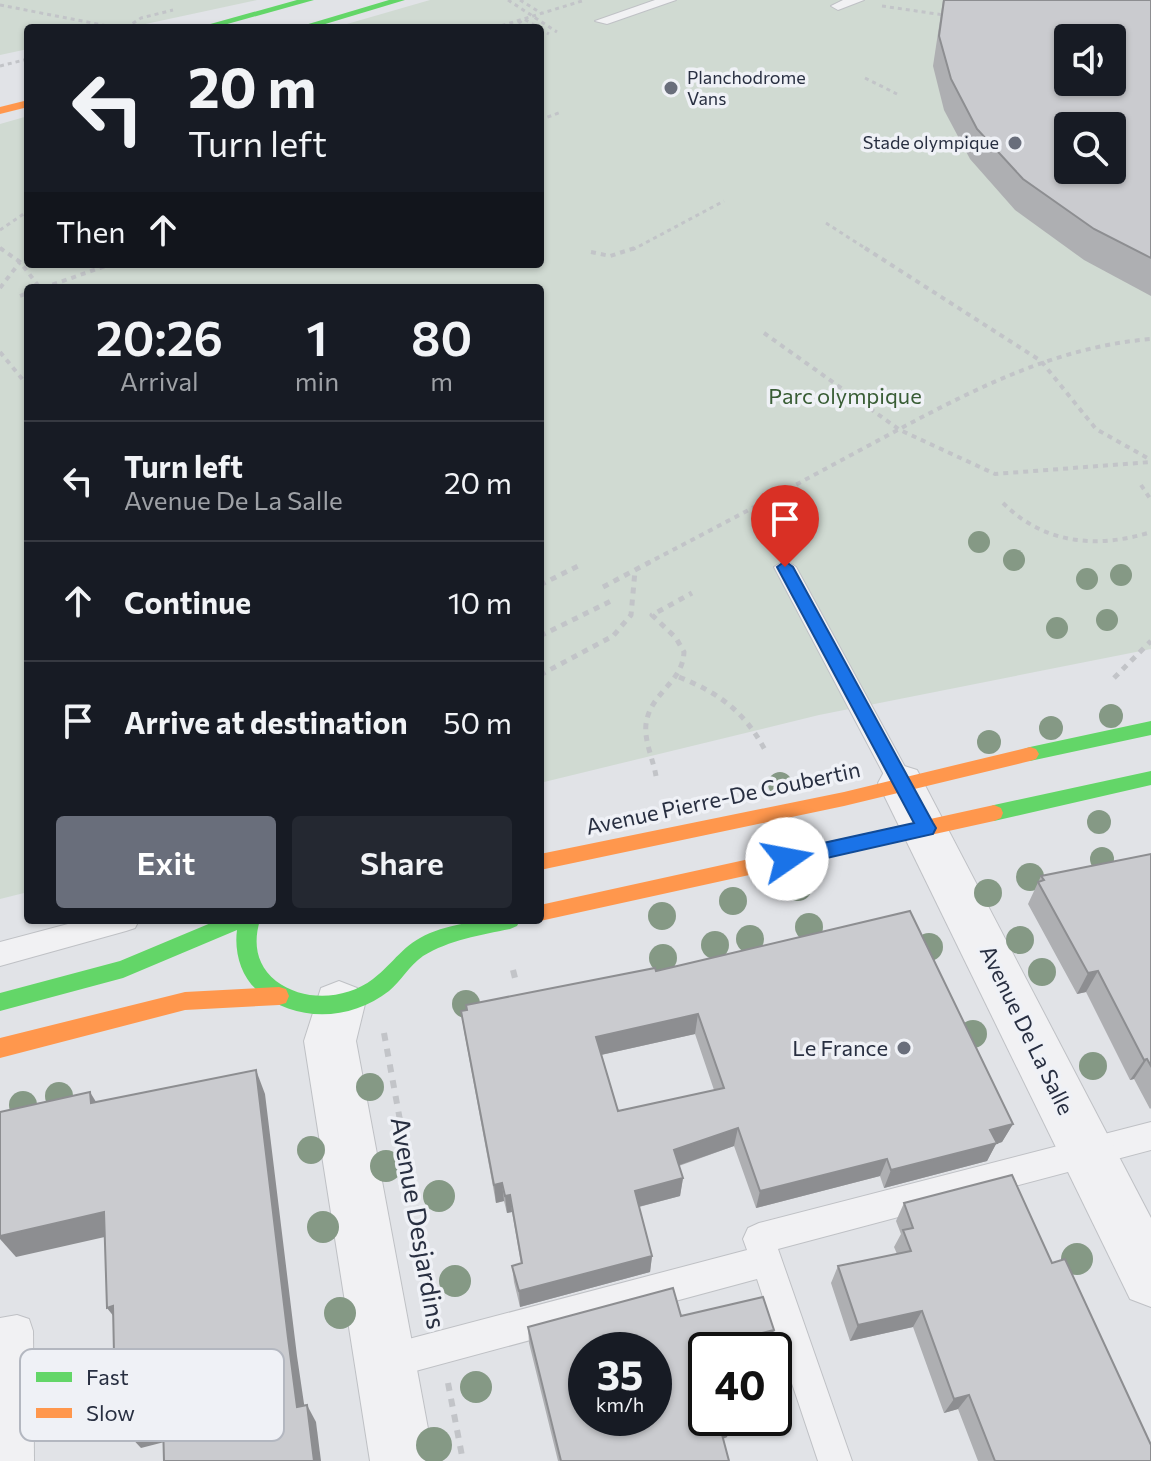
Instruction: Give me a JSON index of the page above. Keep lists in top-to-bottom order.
{
  "streets": {
    "street": ["Avenue Pierre-De Coubertin", "Avenue De La Salle"],
    "path": ["Avenue Desjardins"]
  },
  "crossings": [
    ["Avenue Pierre-De Coubertin", "Avenue De La Salle"]
  ],
  "parks": ["Parc olympique"],
  "places": ["Planchodrome Vans", "Stade olympique", "Le France"],
  "legend": ["Fast", "Slow"],
  "page": {
    "turn": ["20 m", "Turn left"],
    "then": "Then",
    "eta": [
      "20:26",
      "Arrival",
      "1",
      "min",
      "80",
      "m"
    ],
    "list": [
      {
        "name": "Turn left",
        "note": "Avenue De La Salle",
        "value": "20 m"
      },
      {
        "name": "Continue",
        "value": "10 m"
      },
      {
        "name": "Arrive at destination",
        "value": "50 m"
      }
    ],
    "buttons": ["Exit", "Share"],
    "speed": "35 km/h",
    "limit": "40"
  }
}
